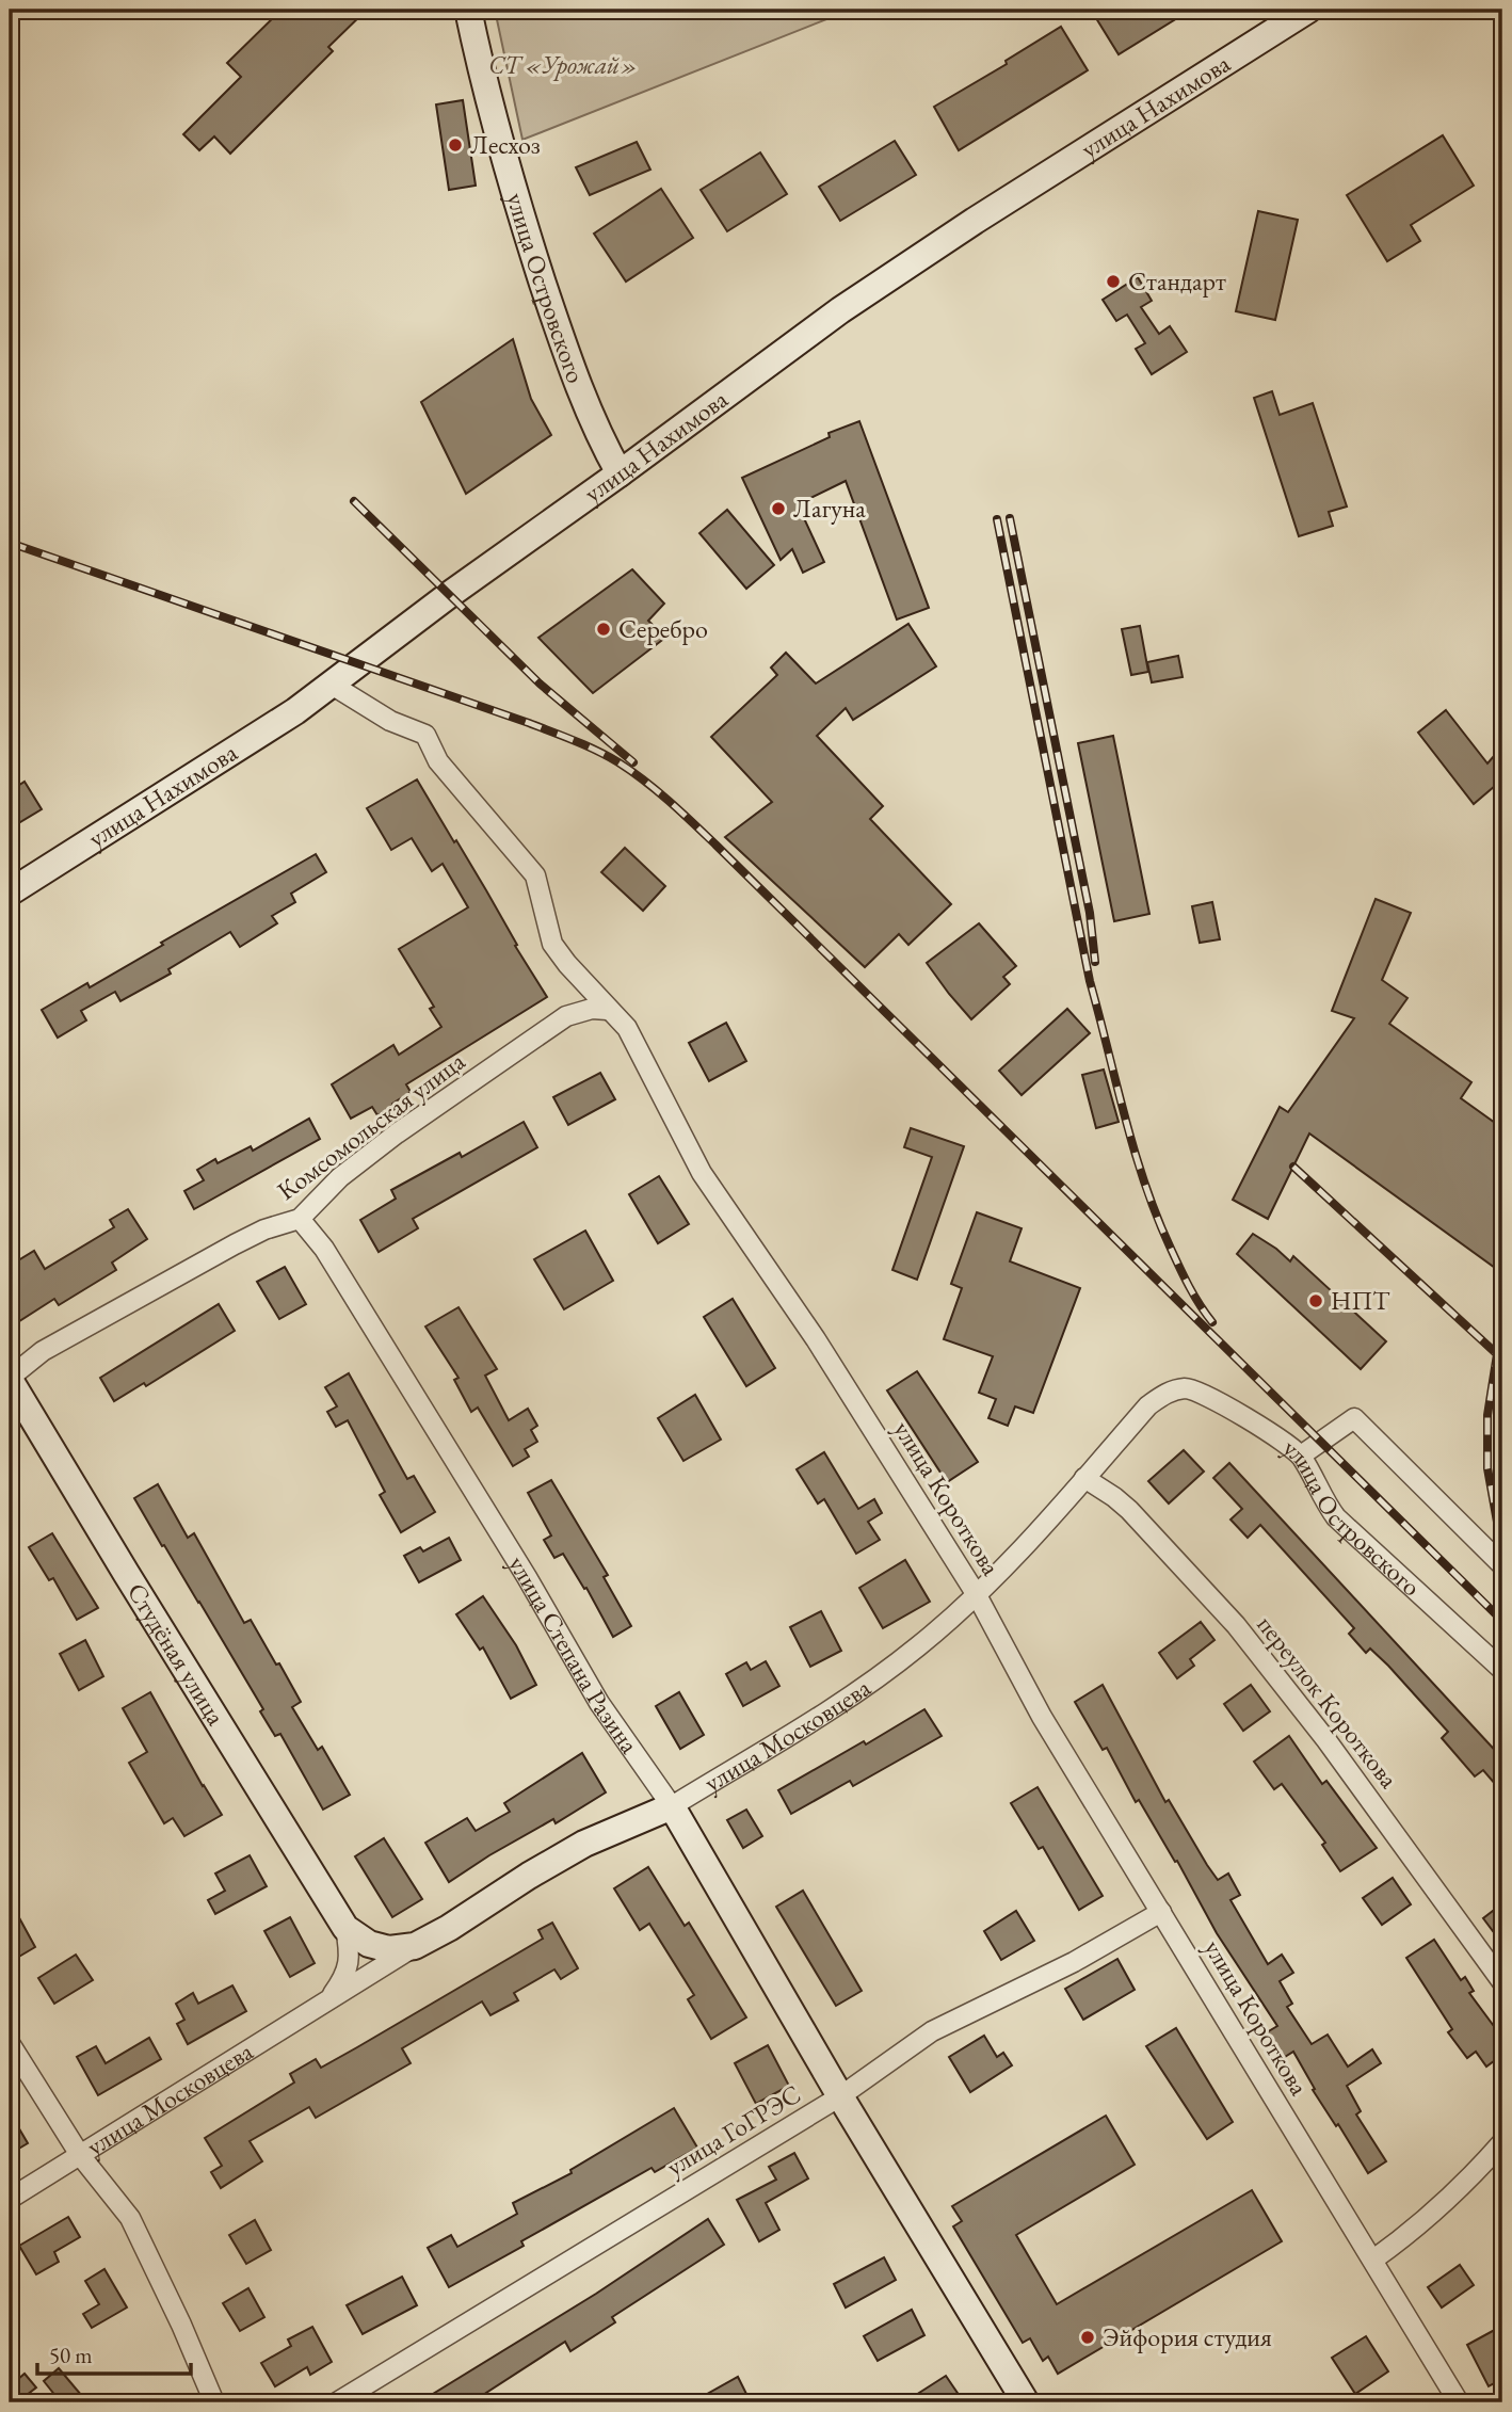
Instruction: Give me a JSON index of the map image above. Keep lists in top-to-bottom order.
{
  "streets": {
    "street": [
      "улица Нахимова",
      "улица Островского",
      "Комсомольская улица",
      "улица Короткова",
      "улица Степана Разина",
      "Студёная улица",
      "переулок Короткова",
      "улица Московцева",
      "улица ГоГРЭС"
    ]
  },
  "crossings": [
    ["улица Нахимова", "улица Островского"],
    ["улица Нахимова", "улица Короткова"],
    ["улица Островского", "улица Московцева"],
    ["Комсомольская улица", "улица Короткова"],
    ["Комсомольская улица", "улица Степана Разина"],
    ["Комсомольская улица", "Студёная улица"],
    ["улица Короткова", "улица Московцева"],
    ["улица Короткова", "улица ГоГРЭС"],
    ["улица Степана Разина", "улица Московцева"],
    ["улица Степана Разина", "улица ГоГРЭС"],
    ["Студёная улица", "улица Московцева"],
    ["переулок Короткова", "улица Московцева"]
  ],
  "parks": ["СТ «Урожай»"],
  "places": [
    "Лесхоз",
    "Стандарт",
    "Лагуна",
    "Серебро",
    "НПТ",
    "Эйфория студия"
  ],
  "scale_bar": "50 m"
}
